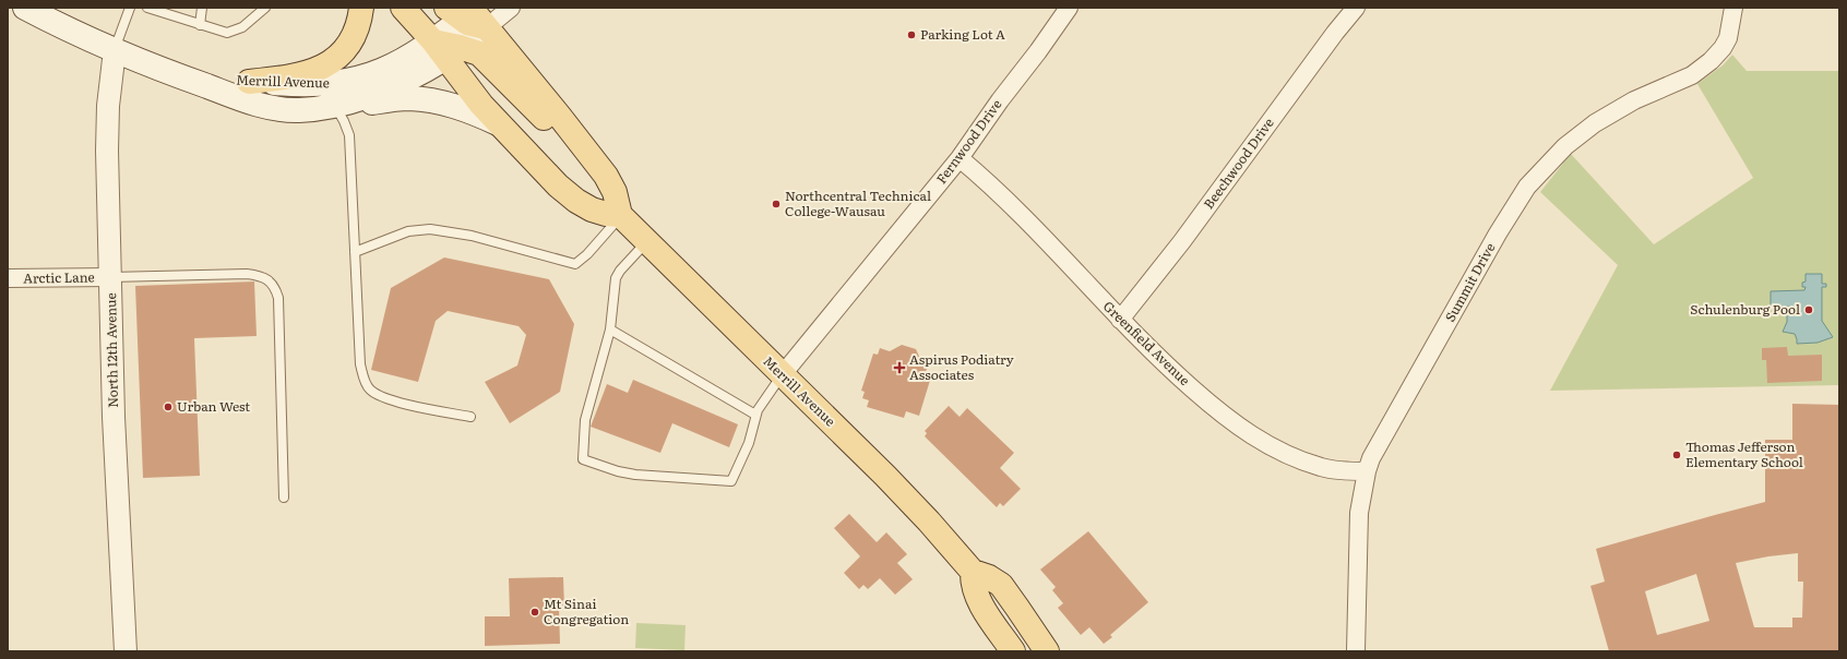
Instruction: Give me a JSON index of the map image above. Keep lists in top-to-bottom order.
{
  "streets": {
    "main road": ["Merrill Avenue"],
    "street": [
      "Fernwood Drive",
      "Beechwood Drive",
      "Arctic Lane",
      "Summit Drive",
      "Greenfield Avenue",
      "North 12th Avenue"
    ]
  },
  "crossings": [
    ["Merrill Avenue", "Fernwood Drive"],
    ["Merrill Avenue", "North 12th Avenue"],
    ["Fernwood Drive", "Greenfield Avenue"],
    ["Beechwood Drive", "Greenfield Avenue"],
    ["Arctic Lane", "North 12th Avenue"],
    ["Summit Drive", "Greenfield Avenue"]
  ],
  "places": {
    "other": [
      "Parking Lot A",
      "Northcentral Technical College-Wausau",
      "Schulenburg Pool",
      "Urban West",
      "Thomas Jefferson Elementary School",
      "Mt Sinai Congregation"
    ],
    "health": ["Aspirus Podiatry Associates"]
  }
}
